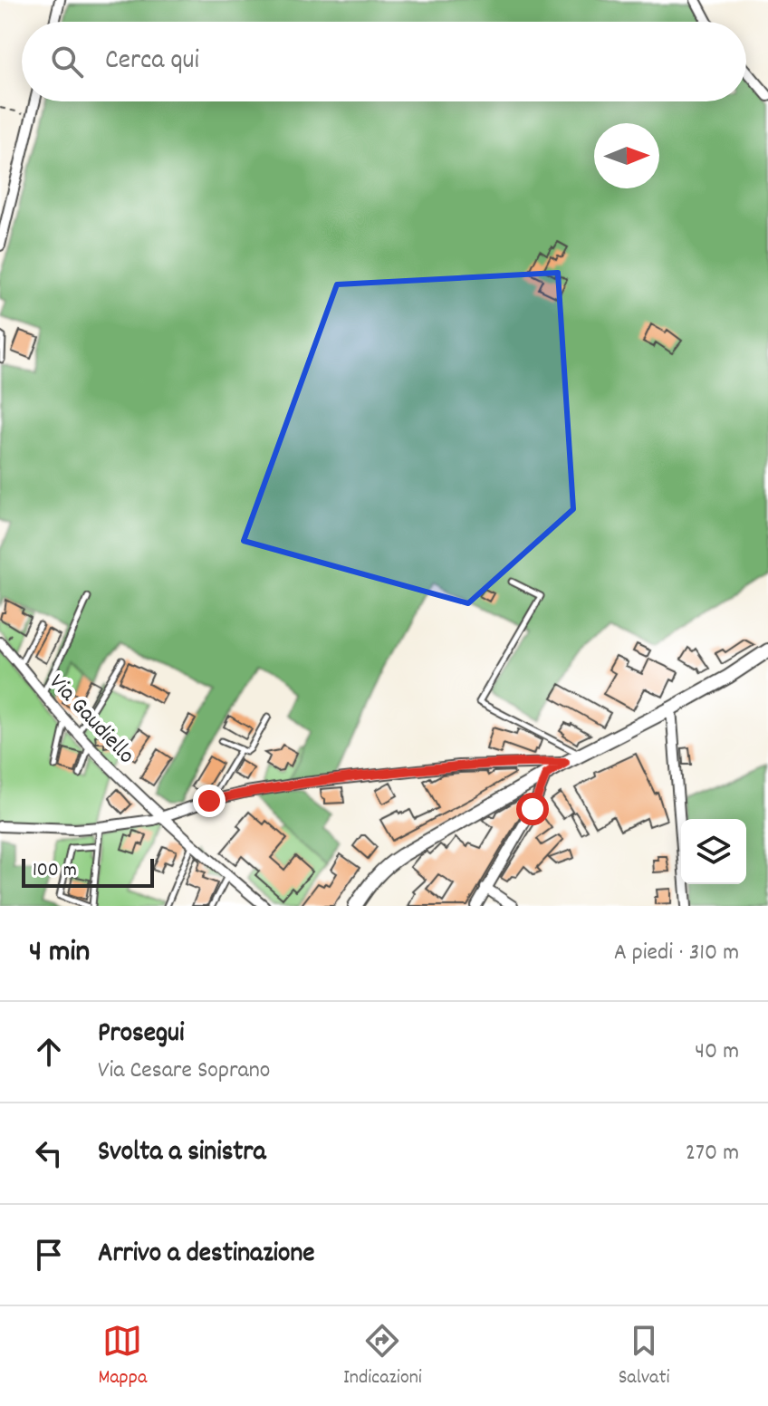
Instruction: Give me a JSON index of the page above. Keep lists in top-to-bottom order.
{
  "streets": {
    "street": ["Via Gaudiello"]
  },
  "scale_bar": "100 m",
  "north": "right",
  "page": {
    "search": "Cerca qui",
    "scale": "100 m",
    "heading": ["4 min", "A piedi · 310 m"],
    "list": [
      ["Prosegui", "Via Cesare Soprano", "40 m"],
      ["Svolta a sinistra", "270 m"],
      "Arrivo a destinazione"
    ],
    "nav": ["Mappa", "Indicazioni", "Salvati"]
  }
}
